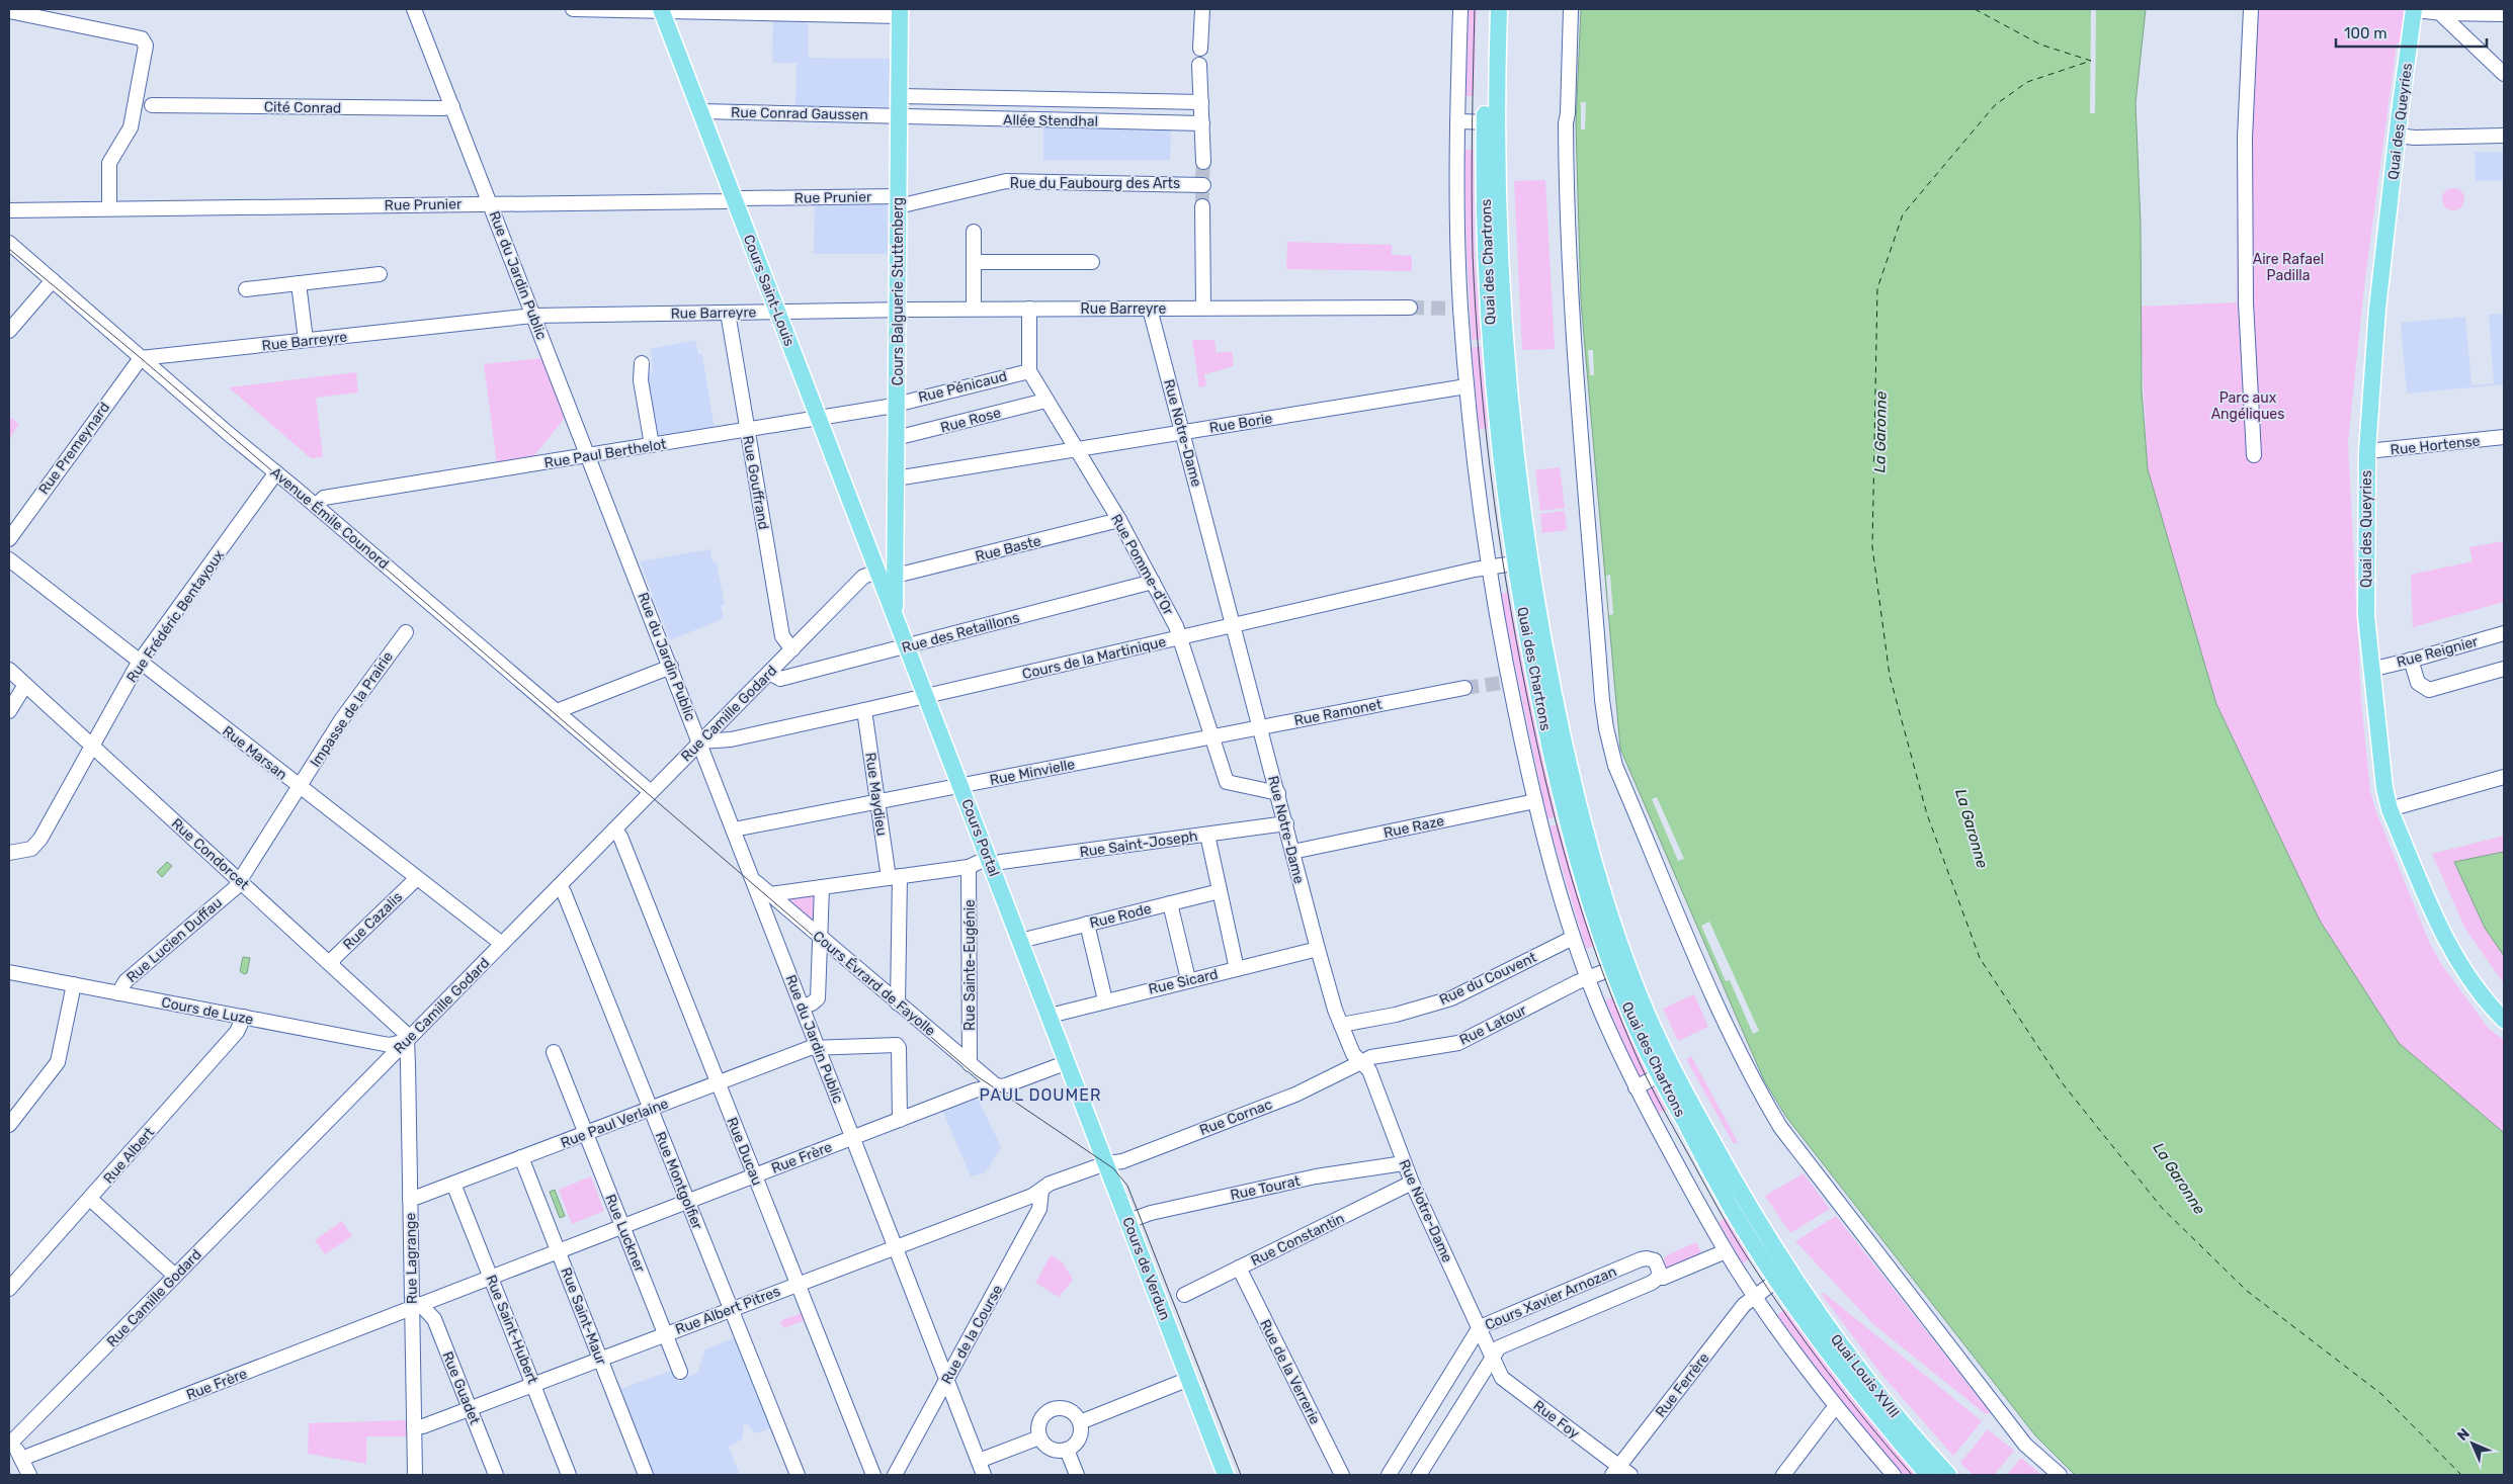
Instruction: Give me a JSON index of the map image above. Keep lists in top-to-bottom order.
{
  "streets": {
    "main road": [
      "Quai des Queyries",
      "Quai des Chartrons",
      "Cours Saint-Louis",
      "Cours Balguerie Stuttenberg",
      "Cours Portal",
      "Cours de Verdun",
      "Quai Louis XVIII"
    ],
    "street": [
      "Cité Conrad",
      "Rue Conrad Gaussen",
      "Allée Stendhal",
      "Rue du Faubourg des Arts",
      "Rue Prunier",
      "Rue du Jardin Public",
      "Rue Barreyre",
      "Rue Pénicaud",
      "Rue Rose",
      "Rue Borie",
      "Rue Notre-Dame",
      "Rue Hortense",
      "Rue Premeynard",
      "Rue Paul Berthelot",
      "Rue Gouffrand",
      "Avenue Émile Counord",
      "Rue Baste",
      "Rue Pomme-d'Or",
      "Rue Frédéric Bentayoux",
      "Rue des Retaillons",
      "Rue Reignier",
      "Cours de la Martinique",
      "Impasse de la Prairie",
      "Rue Ramonet",
      "Rue Camille Godard",
      "Rue Marsan",
      "Rue Minvielle",
      "Rue Maydieu",
      "Rue Raze",
      "Rue Saint-Joseph",
      "Rue Condorcet",
      "Rue Rode",
      "Rue Cazalis",
      "Rue Lucien Duffau",
      "Rue Sainte-Eugénie",
      "Rue du Couvent",
      "Rue Sicard",
      "Cours Évrard de Fayolle",
      "Cours de Luze",
      "Rue Latour",
      "Rue Cornac",
      "Rue Paul Verlaine",
      "Rue Ducau",
      "Rue Albert",
      "Rue Frère",
      "Rue Montgolfier",
      "Rue Tourat",
      "Rue Luckner",
      "Rue Constantin",
      "Rue Lagrange",
      "Cours Xavier Arnozan",
      "Rue Albert Pitres",
      "Rue Saint-Maur",
      "Rue Saint-Hubert",
      "Rue de la Course",
      "Rue de la Verrerie",
      "Rue Ferrère",
      "Rue Guadet",
      "Rue Foy"
    ]
  },
  "crossings": [
    ["Cité Conrad", "Rue du Jardin Public"],
    ["Rue Conrad Gaussen", "Allée Stendhal"],
    ["Rue Conrad Gaussen", "Cours Saint-Louis"],
    ["Rue Conrad Gaussen", "Cours Balguerie Stuttenberg"],
    ["Allée Stendhal", "Cours Balguerie Stuttenberg"],
    ["Quai des Queyries", "Rue Hortense"],
    ["Quai des Queyries", "Rue Reignier"],
    ["Rue du Faubourg des Arts", "Rue Prunier"],
    ["Rue du Faubourg des Arts", "Cours Balguerie Stuttenberg"],
    ["Rue Prunier", "Rue du Jardin Public"],
    ["Rue Prunier", "Cours Saint-Louis"],
    ["Rue Prunier", "Cours Balguerie Stuttenberg"],
    ["Quai des Chartrons", "Rue Borie"],
    ["Quai des Chartrons", "Cours de la Martinique"],
    ["Quai des Chartrons", "Rue Raze"],
    ["Quai des Chartrons", "Rue du Couvent"],
    ["Quai des Chartrons", "Rue Latour"],
    ["Quai des Chartrons", "Cours Xavier Arnozan"],
    ["Quai des Chartrons", "Quai Louis XVIII"],
    ["Quai des Chartrons", "Rue Ferrère"],
    ["Rue du Jardin Public", "Rue Barreyre"],
    ["Rue du Jardin Public", "Rue Paul Berthelot"],
    ["Rue du Jardin Public", "Cours de la Martinique"],
    ["Rue du Jardin Public", "Rue Camille Godard"],
    ["Rue du Jardin Public", "Rue Minvielle"],
    ["Rue du Jardin Public", "Cours Évrard de Fayolle"],
    ["Rue du Jardin Public", "Rue Paul Verlaine"],
    ["Rue du Jardin Public", "Rue Frère"],
    ["Rue du Jardin Public", "Rue Albert Pitres"],
    ["Rue du Jardin Public", "Rue de la Course"],
    ["Cours Saint-Louis", "Rue Barreyre"],
    ["Cours Saint-Louis", "Rue Paul Berthelot"],
    ["Cours Saint-Louis", "Rue Baste"],
    ["Cours Saint-Louis", "Rue Camille Godard"],
    ["Cours Saint-Louis", "Cours Portal"],
    ["Cours Balguerie Stuttenberg", "Rue Barreyre"],
    ["Cours Balguerie Stuttenberg", "Rue Pénicaud"],
    ["Cours Balguerie Stuttenberg", "Rue Rose"],
    ["Cours Balguerie Stuttenberg", "Rue Borie"],
    ["Cours Balguerie Stuttenberg", "Rue Paul Berthelot"],
    ["Cours Balguerie Stuttenberg", "Rue Baste"],
    ["Cours Balguerie Stuttenberg", "Cours Portal"],
    ["Rue Barreyre", "Rue Notre-Dame"],
    ["Rue Barreyre", "Rue Premeynard"],
    ["Rue Barreyre", "Rue Gouffrand"],
    ["Rue Barreyre", "Avenue Émile Counord"],
    ["Rue Barreyre", "Rue Pomme-d'Or"],
    ["Rue Pénicaud", "Rue Paul Berthelot"],
    ["Rue Pénicaud", "Rue Pomme-d'Or"],
    ["Rue Rose", "Rue Pomme-d'Or"],
    ["Rue Borie", "Rue Notre-Dame"],
    ["Rue Borie", "Rue Pomme-d'Or"],
    ["Rue Notre-Dame", "Rue Pomme-d'Or"],
    ["Rue Notre-Dame", "Cours de la Martinique"],
    ["Rue Notre-Dame", "Rue Ramonet"],
    ["Rue Notre-Dame", "Rue Raze"],
    ["Rue Notre-Dame", "Rue Saint-Joseph"],
    ["Rue Notre-Dame", "Rue du Couvent"],
    ["Rue Notre-Dame", "Rue Sicard"],
    ["Rue Notre-Dame", "Rue Latour"],
    ["Rue Notre-Dame", "Rue Cornac"],
    ["Rue Notre-Dame", "Rue Tourat"],
    ["Rue Notre-Dame", "Rue Constantin"],
    ["Rue Notre-Dame", "Cours Xavier Arnozan"],
    ["Rue Notre-Dame", "Rue Foy"],
    ["Rue Premeynard", "Avenue Émile Counord"],
    ["Rue Paul Berthelot", "Rue Gouffrand"],
    ["Rue Paul Berthelot", "Avenue Émile Counord"],
    ["Rue Gouffrand", "Rue Camille Godard"],
    ["Avenue Émile Counord", "Rue Frédéric Bentayoux"],
    ["Avenue Émile Counord", "Rue Camille Godard"],
    ["Rue Baste", "Rue Pomme-d'Or"],
    ["Rue Baste", "Rue Camille Godard"],
    ["Rue Baste", "Cours Portal"],
    ["Rue Pomme-d'Or", "Rue des Retaillons"],
    ["Rue Pomme-d'Or", "Cours de la Martinique"],
    ["Rue Pomme-d'Or", "Rue Ramonet"],
    ["Rue Pomme-d'Or", "Rue Minvielle"],
    ["Rue Frédéric Bentayoux", "Rue Marsan"],
    ["Rue Frédéric Bentayoux", "Rue Condorcet"],
    ["Rue des Retaillons", "Rue Camille Godard"],
    ["Rue des Retaillons", "Cours Portal"],
    ["Cours de la Martinique", "Rue Camille Godard"],
    ["Cours de la Martinique", "Rue Maydieu"],
    ["Cours de la Martinique", "Cours Portal"],
    ["Impasse de la Prairie", "Rue Marsan"],
    ["Impasse de la Prairie", "Rue Lucien Duffau"],
    ["Rue Ramonet", "Rue Minvielle"],
    ["Rue Camille Godard", "Rue Marsan"],
    ["Rue Camille Godard", "Cours Portal"],
    ["Rue Camille Godard", "Rue Condorcet"],
    ["Rue Camille Godard", "Cours de Luze"],
    ["Rue Camille Godard", "Rue Ducau"],
    ["Rue Camille Godard", "Rue Montgolfier"],
    ["Rue Camille Godard", "Rue Lagrange"],
    ["Rue Marsan", "Rue Cazalis"],
    ["Rue Marsan", "Rue Lucien Duffau"],
    ["Rue Minvielle", "Rue Maydieu"],
    ["Rue Minvielle", "Cours Portal"],
    ["Rue Maydieu", "Rue Saint-Joseph"],
    ["Rue Maydieu", "Cours Évrard de Fayolle"],
    ["Cours Portal", "Rue Saint-Joseph"],
    ["Cours Portal", "Rue Rode"],
    ["Cours Portal", "Rue Sicard"],
    ["Cours Portal", "Rue Frère"],
    ["Cours Portal", "Cours de Verdun"],
    ["Rue Saint-Joseph", "Rue Sainte-Eugénie"],
    ["Rue Saint-Joseph", "Cours Évrard de Fayolle"],
    ["Rue Condorcet", "Rue Cazalis"],
    ["Rue Condorcet", "Rue Lucien Duffau"],
    ["Rue Condorcet", "Cours de Luze"],
    ["Rue Condorcet", "Rue Lagrange"],
    ["Rue Lucien Duffau", "Cours de Luze"],
    ["Rue Sainte-Eugénie", "Cours Évrard de Fayolle"],
    ["Cours Évrard de Fayolle", "Rue Frère"],
    ["Cours de Luze", "Rue Albert"],
    ["Cours de Luze", "Rue Lagrange"],
    ["Rue Latour", "Rue Cornac"],
    ["Rue Cornac", "Cours de Verdun"],
    ["Rue Cornac", "Rue Albert Pitres"],
    ["Rue Cornac", "Rue de la Course"],
    ["Rue Paul Verlaine", "Rue Ducau"],
    ["Rue Paul Verlaine", "Rue Frère"],
    ["Rue Paul Verlaine", "Rue Montgolfier"],
    ["Rue Paul Verlaine", "Rue Luckner"],
    ["Rue Paul Verlaine", "Rue Lagrange"],
    ["Rue Paul Verlaine", "Rue Saint-Maur"],
    ["Rue Paul Verlaine", "Rue Saint-Hubert"],
    ["Rue Ducau", "Rue Frère"],
    ["Rue Ducau", "Rue Albert Pitres"],
    ["Rue Frère", "Rue Montgolfier"],
    ["Rue Frère", "Rue Luckner"],
    ["Rue Frère", "Rue Lagrange"],
    ["Rue Frère", "Cours de Verdun"],
    ["Rue Frère", "Rue Saint-Maur"],
    ["Rue Frère", "Rue Saint-Hubert"],
    ["Rue Frère", "Rue Guadet"],
    ["Rue Montgolfier", "Rue Albert Pitres"],
    ["Rue Tourat", "Cours de Verdun"],
    ["Rue Luckner", "Rue Albert Pitres"],
    ["Rue Constantin", "Rue de la Verrerie"],
    ["Rue Lagrange", "Rue Albert Pitres"],
    ["Rue Lagrange", "Rue Guadet"],
    ["Cours Xavier Arnozan", "Rue Foy"],
    ["Rue Albert Pitres", "Rue Saint-Maur"],
    ["Rue Albert Pitres", "Rue Saint-Hubert"],
    ["Rue Albert Pitres", "Rue de la Course"],
    ["Rue Albert Pitres", "Rue Guadet"],
    ["Quai Louis XVIII", "Rue Ferrère"],
    ["Rue Ferrère", "Rue Foy"]
  ],
  "districts": ["PAUL DOUMER"],
  "water": ["La Garonne"],
  "parks": ["Aire Rafael Padilla", "Parc aux Angéliques"],
  "scale_bar": "100 m",
  "north": "top left"
}
